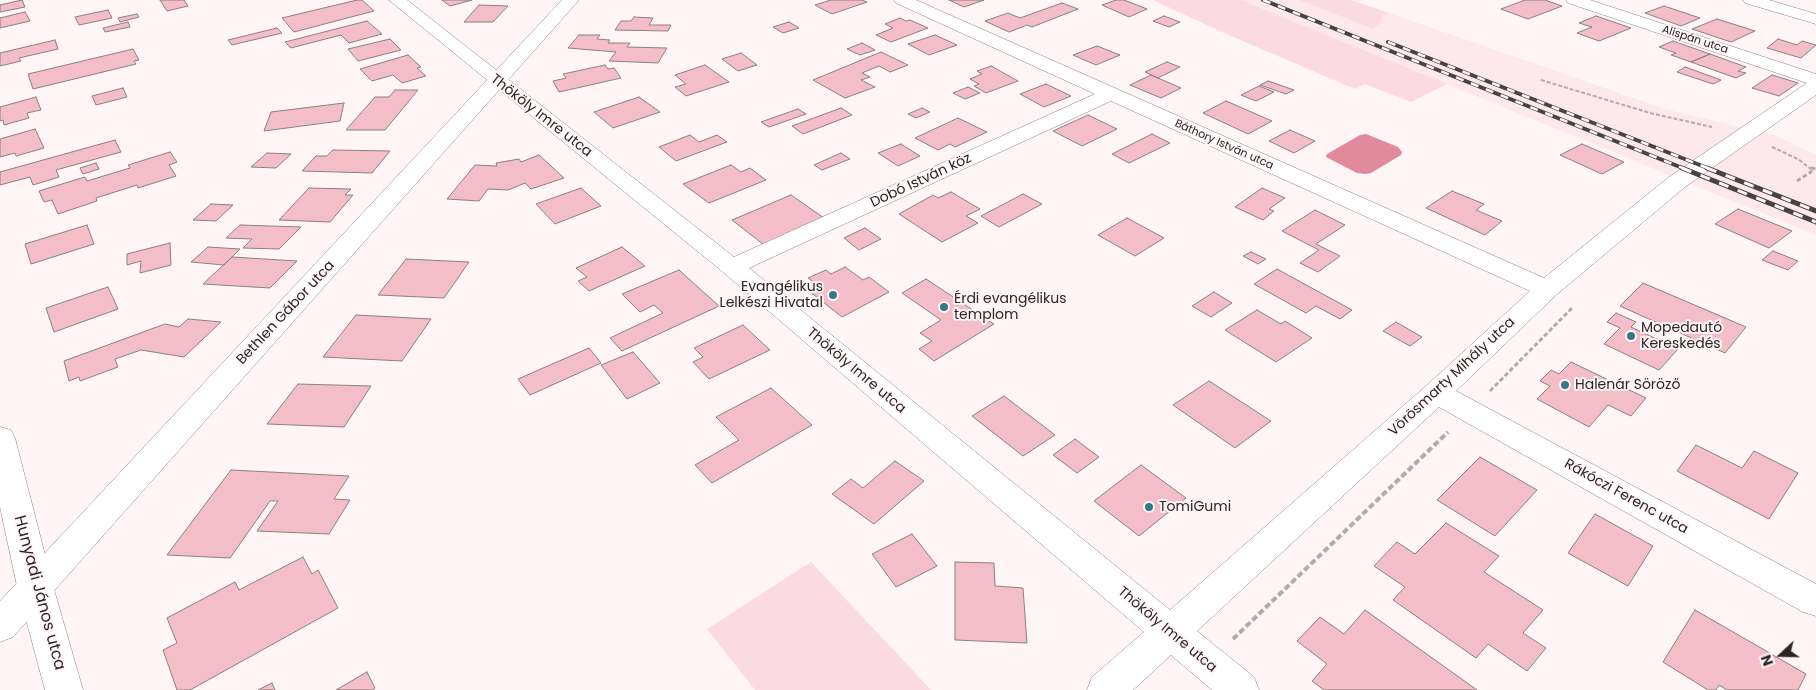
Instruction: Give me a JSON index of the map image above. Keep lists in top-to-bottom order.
{
  "streets": {
    "street": [
      "Alispán utca",
      "Thököly Imre utca",
      "Báthory István utca",
      "Dobó István köz",
      "Bethlen Gábor utca",
      "Vörösmarty Mihály utca",
      "Rákóczi Ferenc utca",
      "Hunyadi János utca"
    ]
  },
  "crossings": [
    ["Thököly Imre utca", "Dobó István köz"],
    ["Thököly Imre utca", "Bethlen Gábor utca"],
    ["Thököly Imre utca", "Vörösmarty Mihály utca"],
    ["Báthory István utca", "Dobó István köz"],
    ["Báthory István utca", "Vörösmarty Mihály utca"],
    ["Bethlen Gábor utca", "Hunyadi János utca"],
    ["Vörösmarty Mihály utca", "Rákóczi Ferenc utca"]
  ],
  "places": [
    "Evangélikus Lelkészi Hivatal",
    "Érdi evangélikus templom",
    "Mopedautó Kereskedés",
    "Halenár Söröző",
    "TomiGumi"
  ],
  "north": "left"
}
